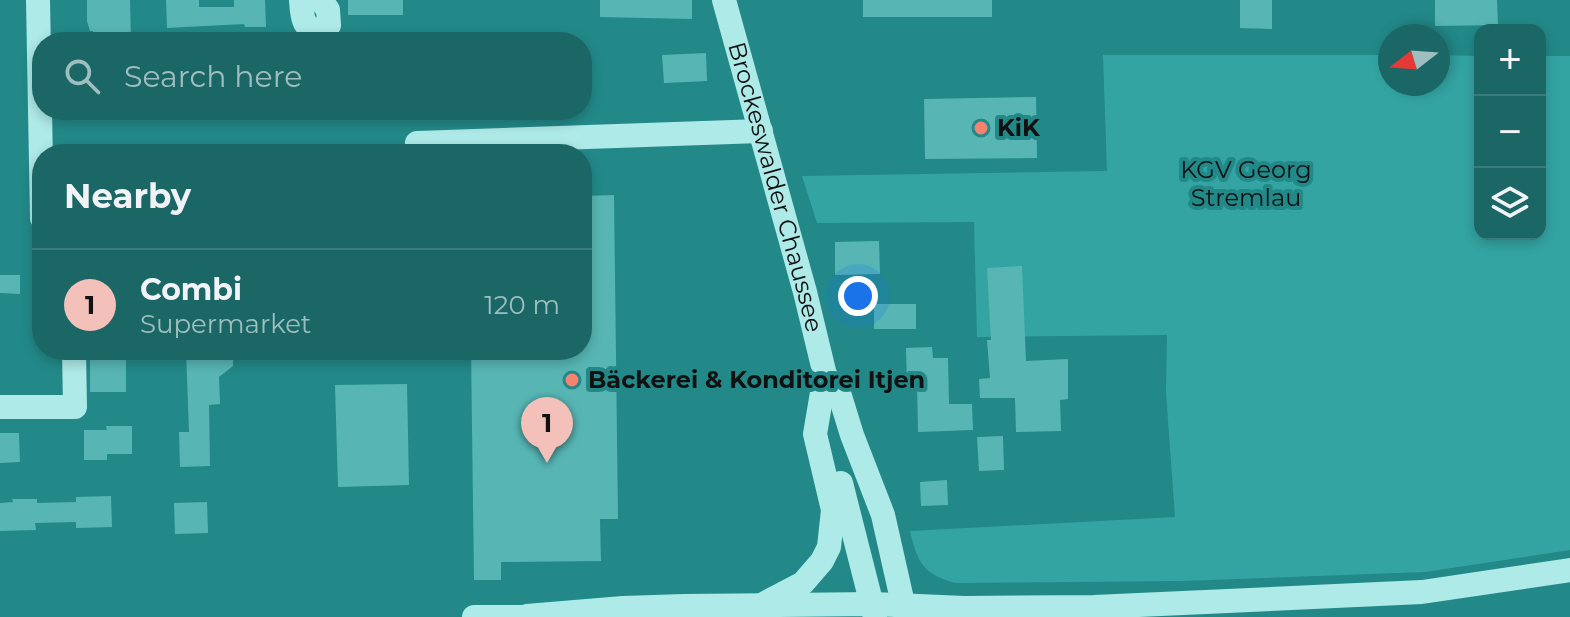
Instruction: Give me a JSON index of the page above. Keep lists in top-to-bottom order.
{
  "streets": {
    "street": ["Brockeswalder Chaussee"]
  },
  "parks": ["KGV Georg Stremlau"],
  "places": ["KiK", "Bäckerei & Konditorei Itjen"],
  "north": "left",
  "page": {
    "map_buttons": ["+", "−"],
    "search": "Search here",
    "heading": "Nearby",
    "list": [
      {
        "mark": "1",
        "name": "Combi",
        "note": "Supermarket",
        "value": "120 m"
      }
    ],
    "pins": "1"
  }
}
